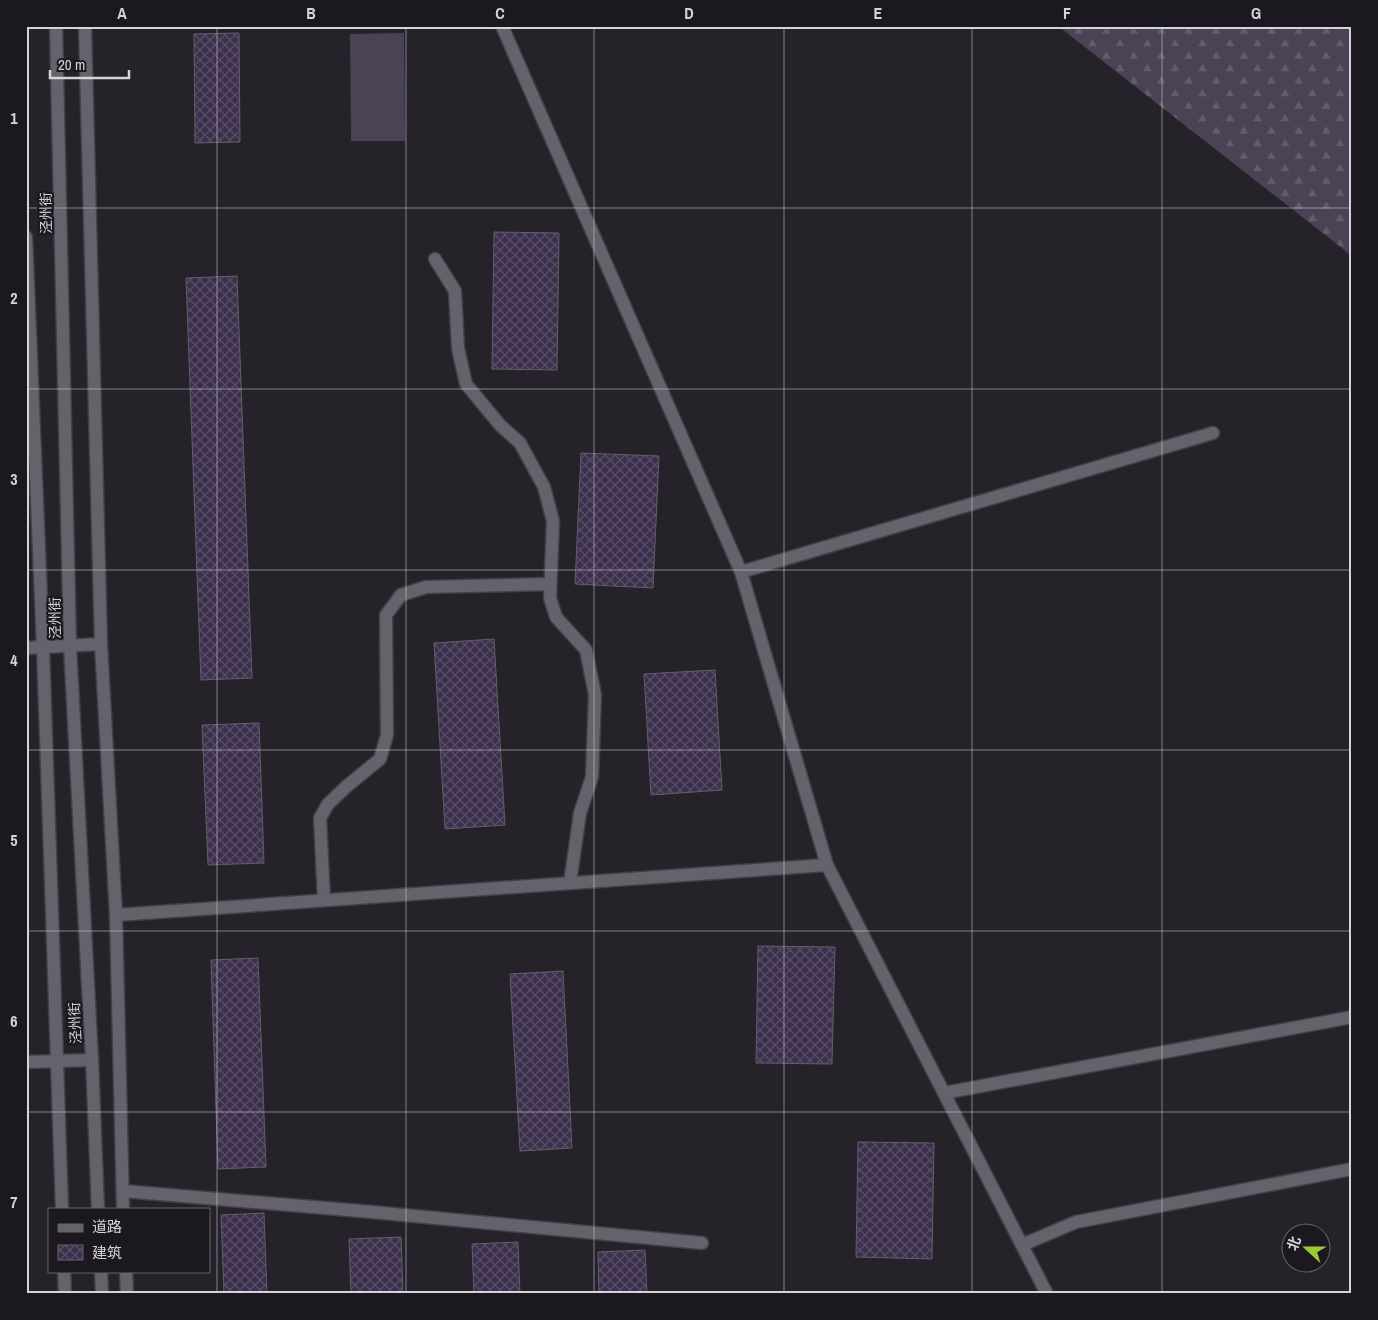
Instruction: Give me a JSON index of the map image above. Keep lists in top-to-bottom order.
{
  "streets": {
    "street": ["泾州街"]
  },
  "legend": ["道路", "建筑"],
  "scale_bar": "20 m",
  "north": "left",
  "grid": {
    "columns": [
      "A",
      "B",
      "C",
      "D",
      "E",
      "F",
      "G"
    ],
    "rows": [
      "1",
      "2",
      "3",
      "4",
      "5",
      "6",
      "7"
    ]
  }
}
